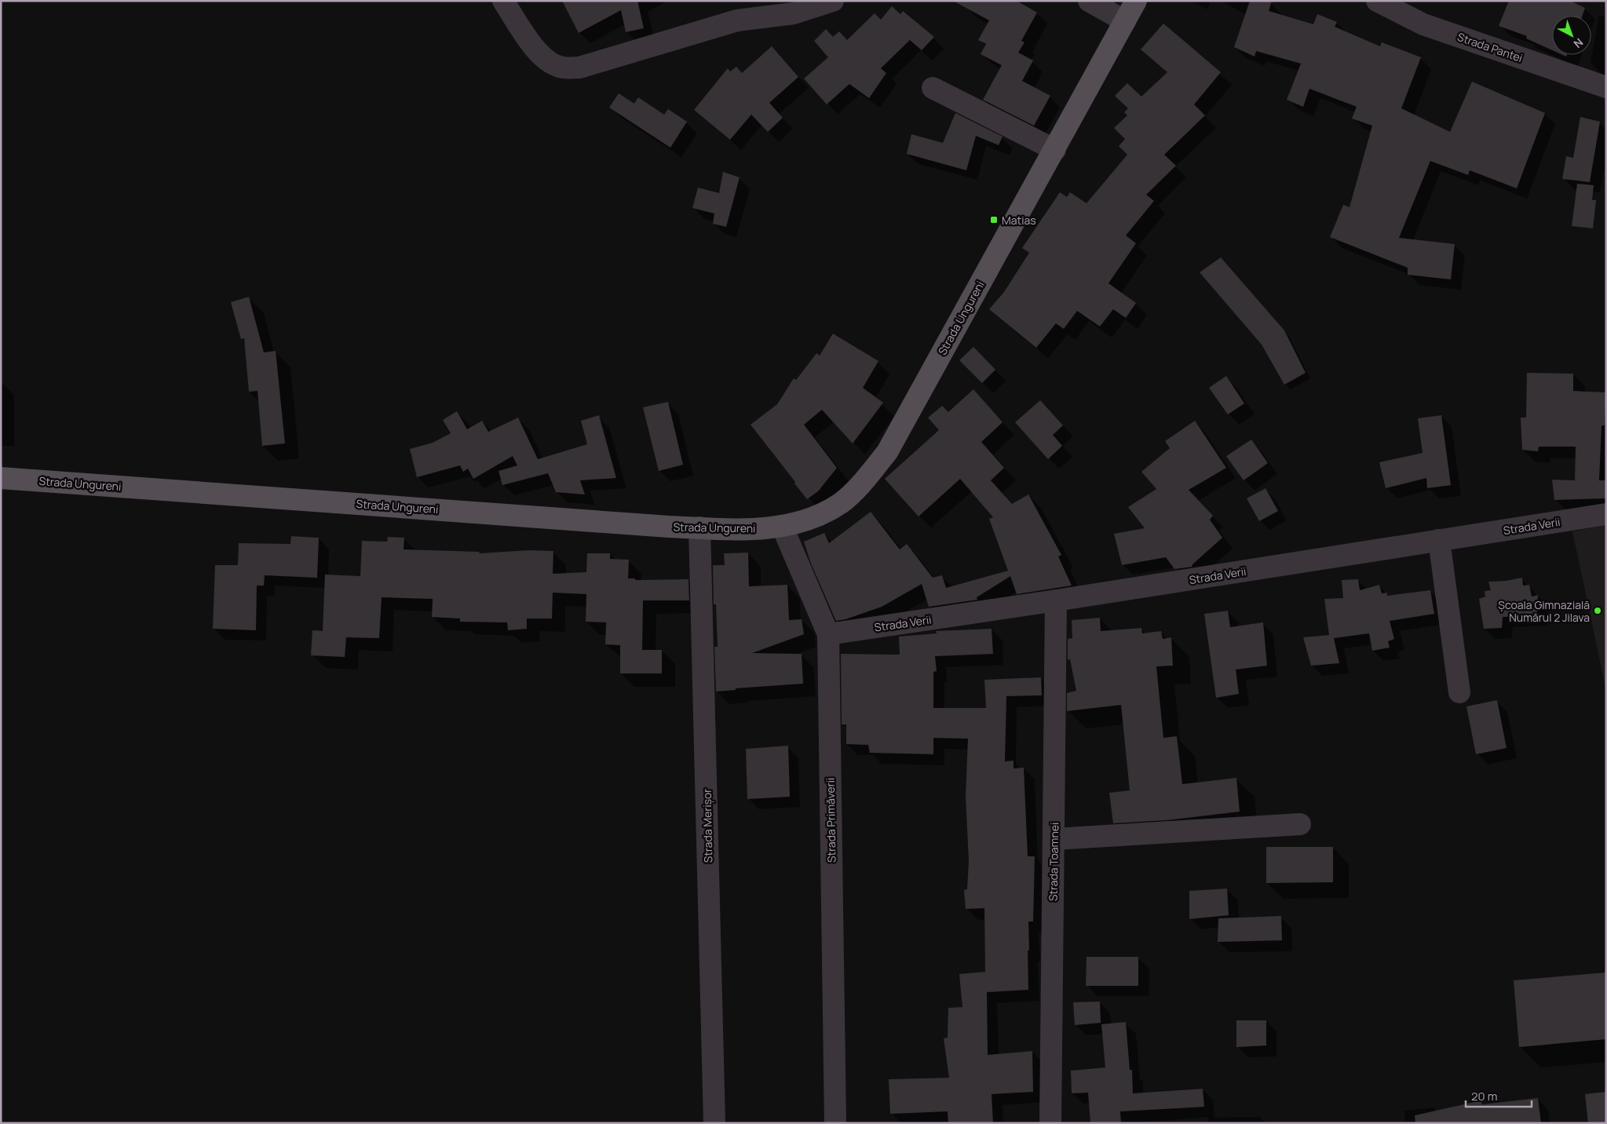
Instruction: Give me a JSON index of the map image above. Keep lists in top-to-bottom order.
{
  "streets": {
    "main road": ["Strada Ungureni"],
    "street": [
      "Strada Pantei",
      "Strada Verii",
      "Strada Primăverii",
      "Strada Merișor",
      "Strada Toamnei"
    ]
  },
  "crossings": [
    ["Strada Ungureni", "Strada Primăverii"],
    ["Strada Ungureni", "Strada Merișor"],
    ["Strada Verii", "Strada Primăverii"],
    ["Strada Verii", "Strada Toamnei"]
  ],
  "places": {
    "transit": ["Matias"],
    "other": ["Școala Gimnazială Numărul 2 Jilava"]
  },
  "scale_bar": "20 m",
  "north": "bottom right"
}
